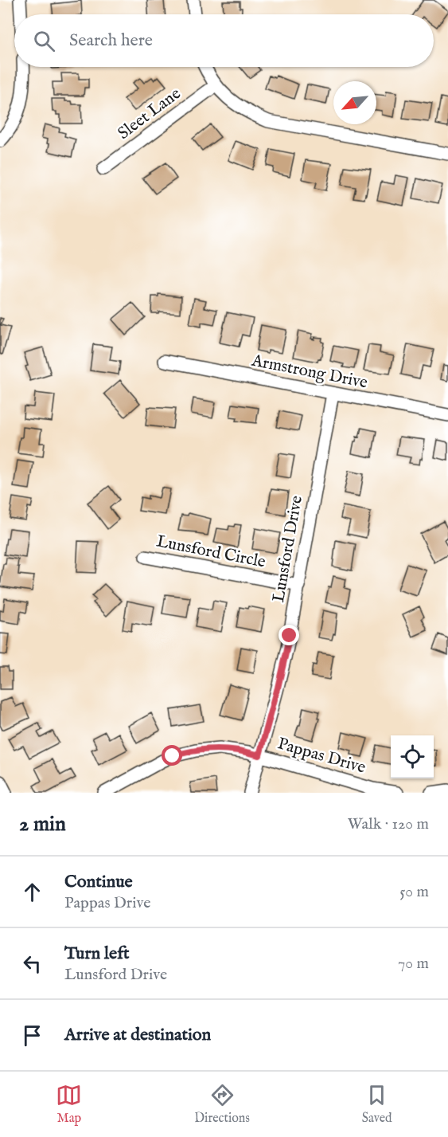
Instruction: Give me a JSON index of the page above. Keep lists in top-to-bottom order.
{
  "streets": {
    "street": [
      "Sleet Lane",
      "Armstrong Drive",
      "Lunsford Drive",
      "Lunsford Circle",
      "Pappas Drive"
    ]
  },
  "crossings": [
    ["Armstrong Drive", "Lunsford Drive"],
    ["Lunsford Drive", "Lunsford Circle"],
    ["Lunsford Drive", "Pappas Drive"]
  ],
  "north": "bottom left",
  "page": {
    "search": "Search here",
    "heading": ["2 min", "Walk · 120 m"],
    "list": [
      ["Continue", "Pappas Drive", "50 m"],
      ["Turn left", "Lunsford Drive", "70 m"],
      "Arrive at destination"
    ],
    "nav": ["Map", "Directions", "Saved"]
  }
}
